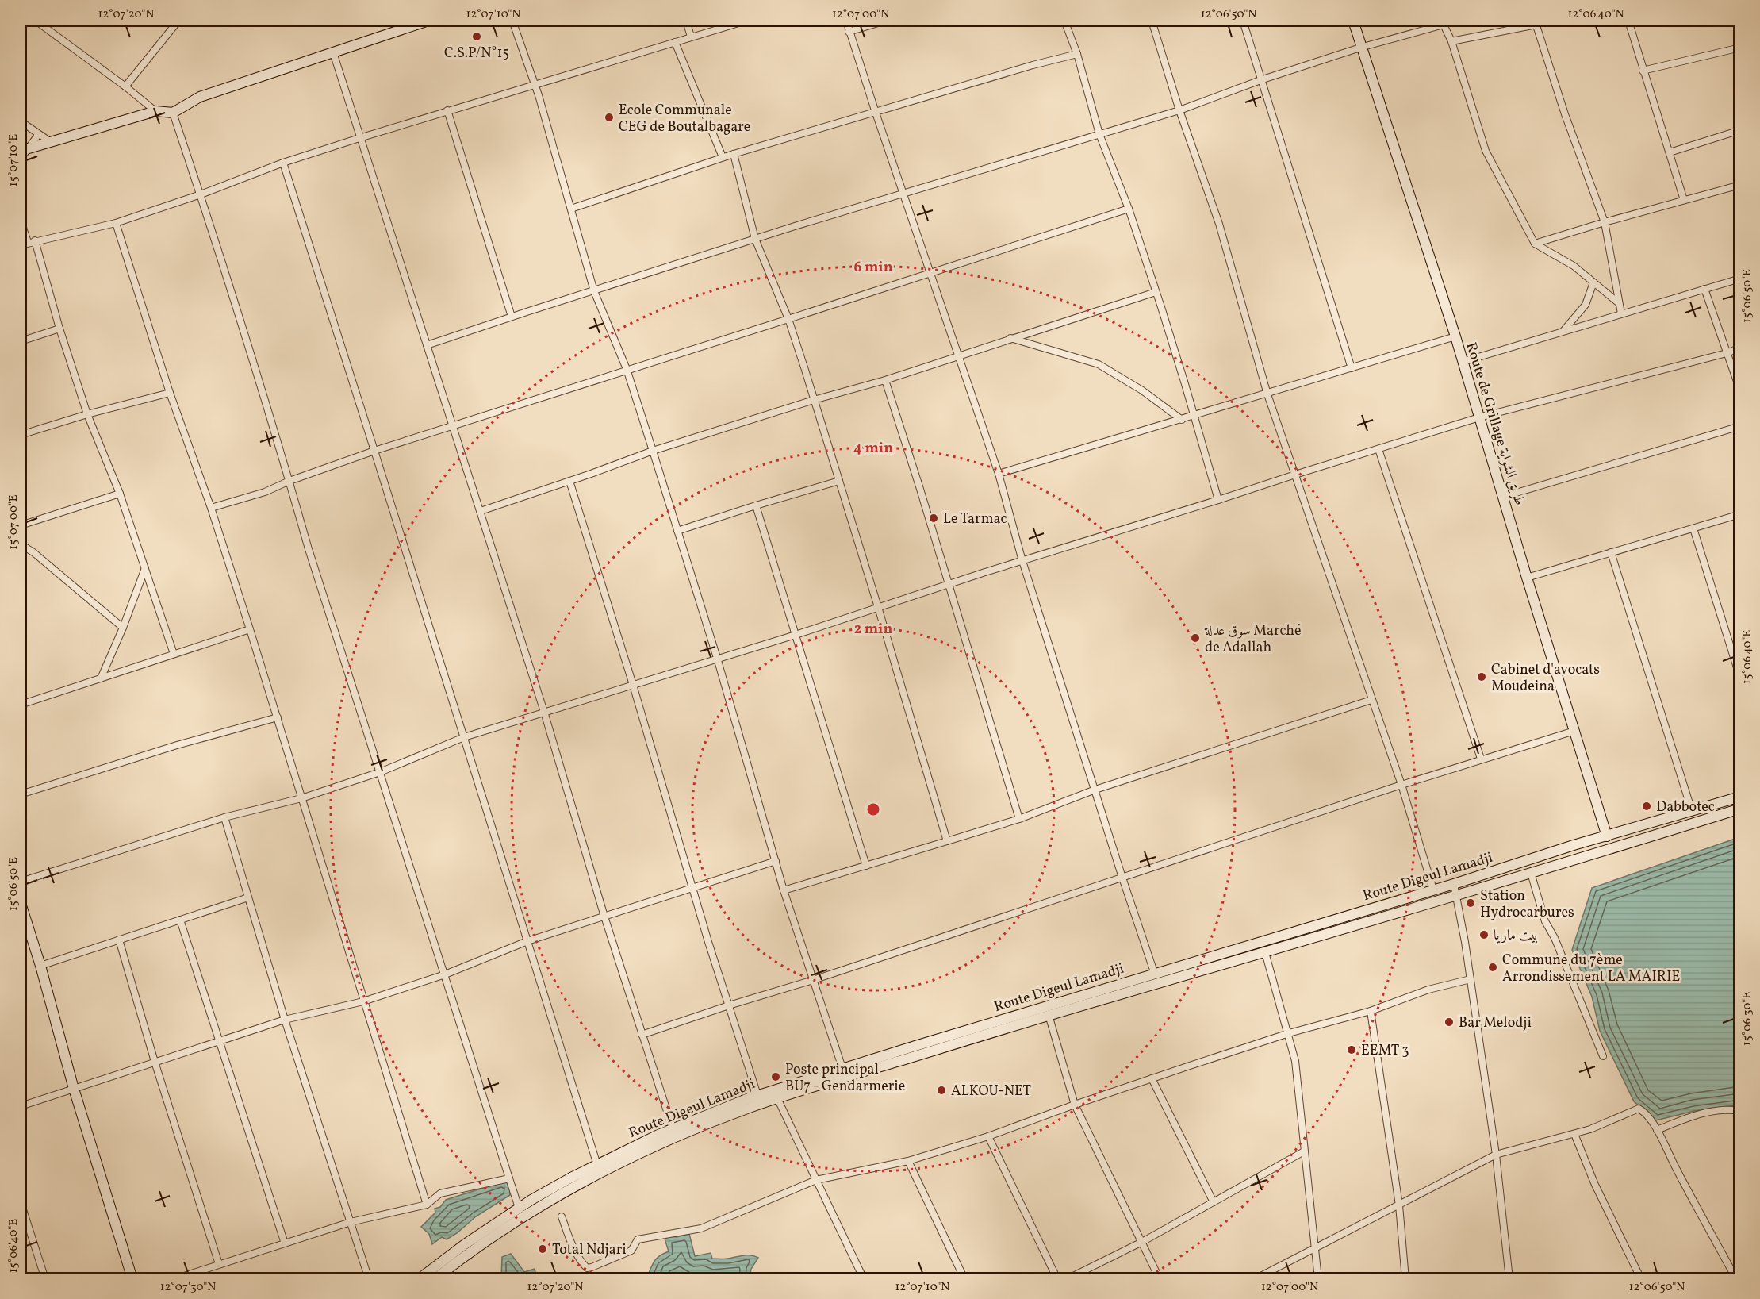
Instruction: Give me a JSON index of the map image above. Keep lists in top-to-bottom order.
{
  "streets": {
    "main road": ["Route de Grillage طريق الشواية", "Route Digeul Lamadji"]
  },
  "crossings": [
    ["Route de Grillage طريق الشواية", "Route Digeul Lamadji"]
  ],
  "places": [
    "C.S.P/N°15",
    "Ecole Communale CEG de Boutalbagare",
    "Le Tarmac",
    "سوق عدلة Marché de Adallah",
    "Cabinet d'avocats Moudeina",
    "Dabbotec",
    "Station Hydrocarbures",
    "بيت ماريا",
    "Commune du 7ème Arrondissement LA MAIRIE",
    "Bar Melodji",
    "EEMT 3",
    "Poste principal BU7 - Gendarmerie",
    "ALKOU-NET",
    "Total Ndjari"
  ],
  "coordinates": [
    "12°07'20\"N",
    "12°07'10\"N",
    "12°07'00\"N",
    "12°06'50\"N",
    "12°06'40\"N",
    "15°07'10\"E",
    "15°06'50\"E",
    "15°07'00\"E",
    "15°06'40\"E",
    "15°06'30\"E",
    "12°07'30\"N"
  ],
  "rings": ["6 min", "4 min", "2 min"]
}
